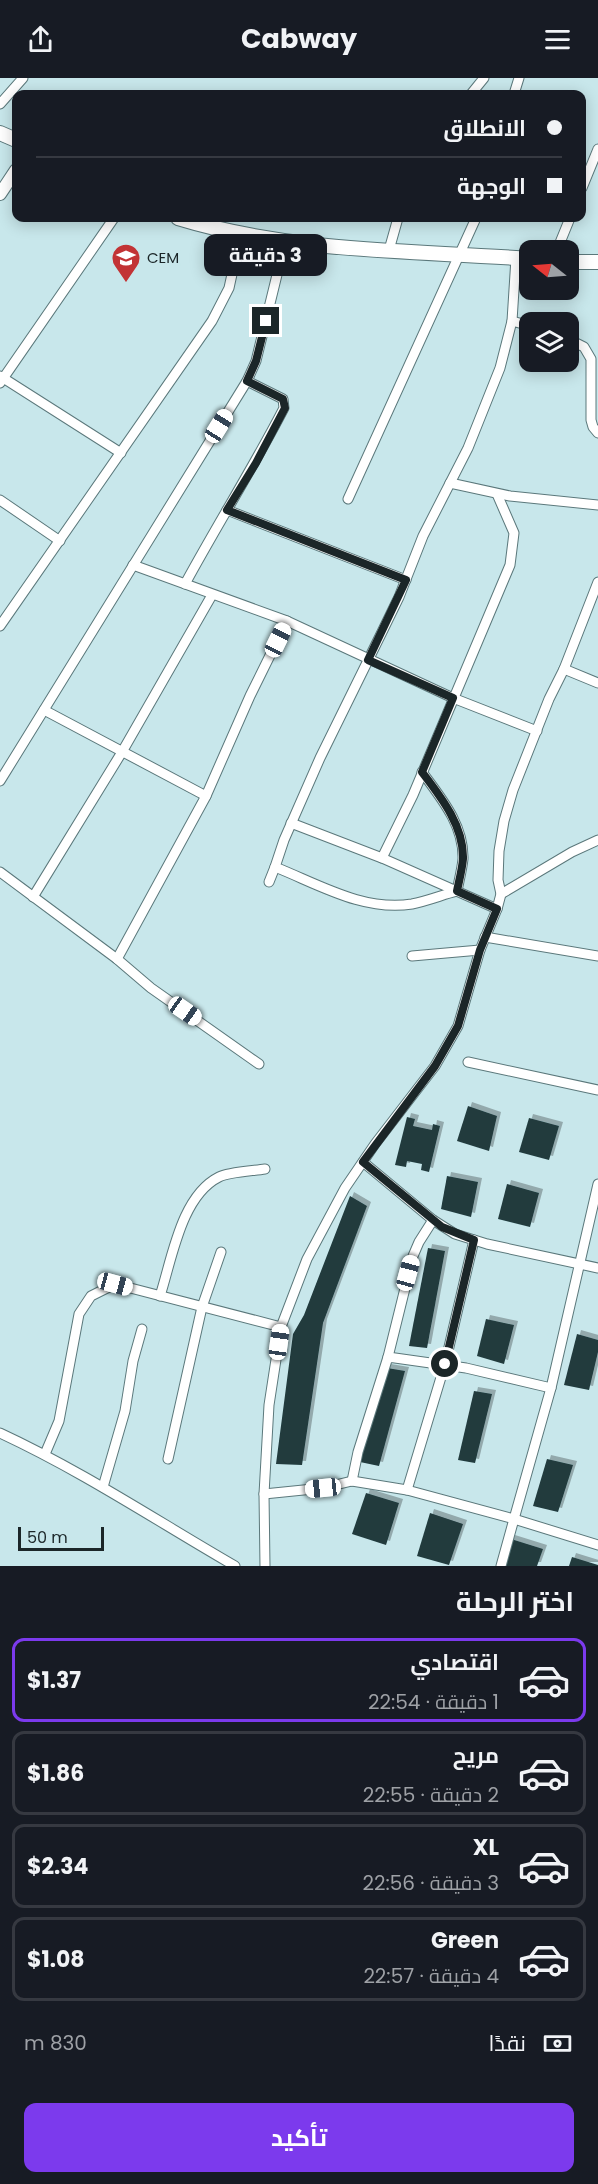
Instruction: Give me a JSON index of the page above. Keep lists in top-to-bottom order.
{
  "places": {
    "school or university": ["CEM"]
  },
  "scale_bar": "50 m",
  "north": "left",
  "page": {
    "header": "Cabway",
    "banner": ["الانطلاق", "الوجهة"],
    "bubble": "3 دقيقة",
    "scale": "50 m",
    "heading": "اختر الرحلة",
    "list": [
      {
        "name": "اقتصادي",
        "note": "1 دقيقة · 22:54",
        "value": "$1.37"
      },
      {
        "name": "مريح",
        "note": "2 دقيقة · 22:55",
        "value": "$1.86"
      },
      {
        "name": "XL",
        "note": "3 دقيقة · 22:56",
        "value": "$2.34"
      },
      {
        "name": "Green",
        "note": "4 دقيقة · 22:57",
        "value": "$1.08"
      }
    ],
    "pay": ["نقدًا", "830 m"],
    "buttons": "تأكيد"
  }
}
